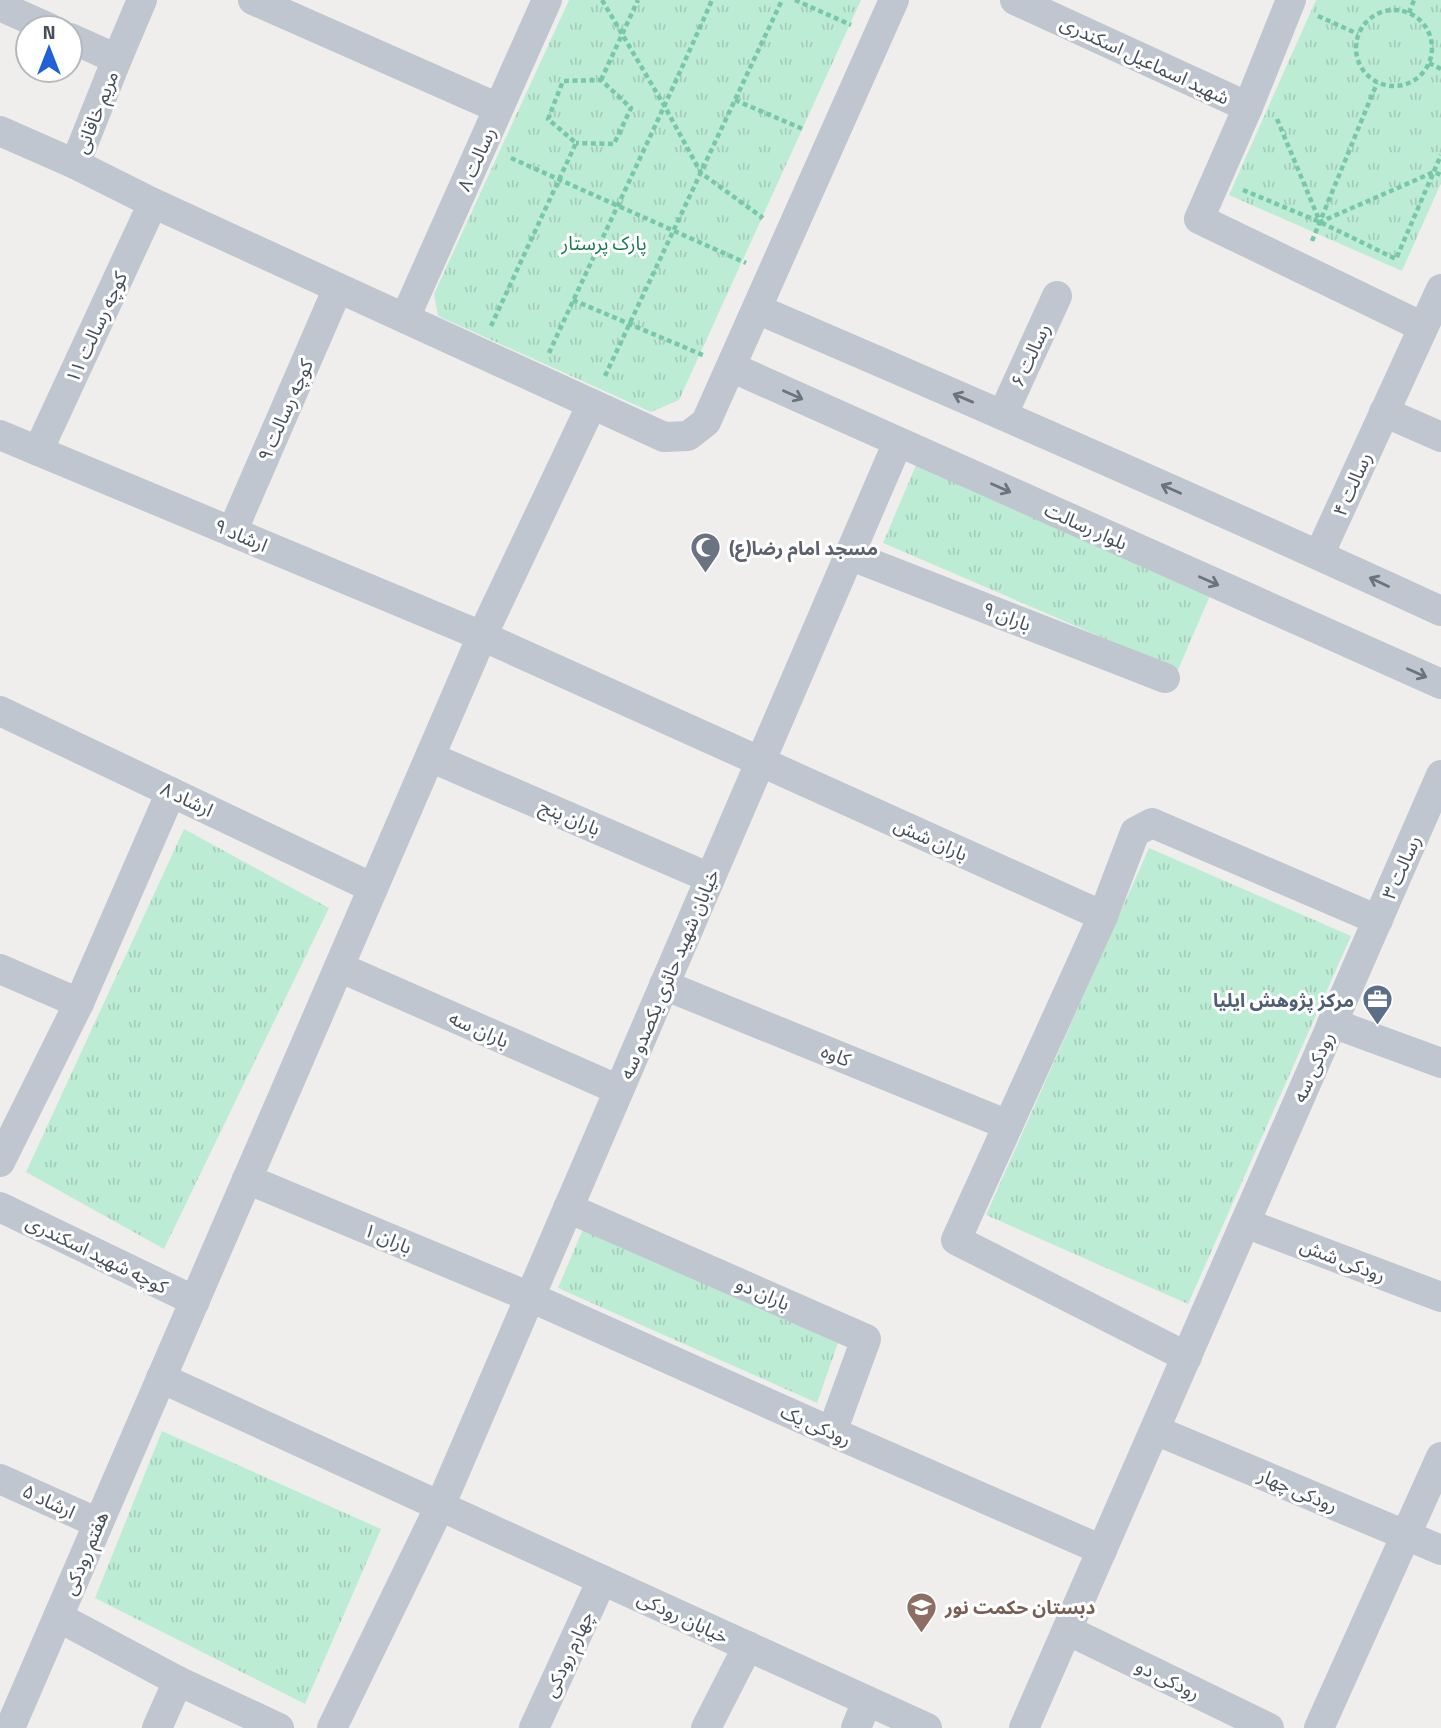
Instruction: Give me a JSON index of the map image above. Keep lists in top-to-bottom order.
{
  "streets": {
    "street": [
      "شهید اسماعیل اسکندری",
      "مریم خاقانی",
      "رسالت ۸",
      "کوچه رسالت ۱۱",
      "رسالت ۶",
      "کوچه رسالت ۹",
      "رسالت ۴",
      "بلوار رسالت",
      "ارشاد ۹",
      "باران ۹",
      "ارشاد ۸",
      "باران پنج",
      "باران شش",
      "رسالت ۳",
      "خیابان شهید حائری یکصدو سه",
      "باران سه",
      "کاوه",
      "رودکی سه",
      "باران ۱",
      "کوچه شهید اسکندری",
      "رودکی شش",
      "باران دو",
      "رودکی یک",
      "رودکی چهار",
      "ارشاد ۵",
      "هفتم رودکی",
      "خیابان رودکی",
      "چهارم رودکی",
      "رودکی دو"
    ]
  },
  "crossings": [
    ["کوچه رسالت ۱۱", "ارشاد ۹"],
    ["کوچه رسالت ۹", "ارشاد ۹"],
    ["بلوار رسالت", "خیابان شهید حائری یکصدو سه"],
    ["ارشاد ۹", "باران شش"],
    ["ارشاد ۹", "خیابان شهید حائری یکصدو سه"],
    ["ارشاد ۹", "هفتم رودکی"],
    ["باران ۹", "خیابان شهید حائری یکصدو سه"],
    ["ارشاد ۸", "هفتم رودکی"],
    ["باران پنج", "خیابان شهید حائری یکصدو سه"],
    ["باران پنج", "هفتم رودکی"],
    ["باران شش", "خیابان شهید حائری یکصدو سه"],
    ["رسالت ۳", "رودکی سه"],
    ["خیابان شهید حائری یکصدو سه", "باران سه"],
    ["خیابان شهید حائری یکصدو سه", "کاوه"],
    ["خیابان شهید حائری یکصدو سه", "باران ۱"],
    ["خیابان شهید حائری یکصدو سه", "باران دو"],
    ["خیابان شهید حائری یکصدو سه", "رودکی یک"],
    ["خیابان شهید حائری یکصدو سه", "خیابان رودکی"],
    ["باران سه", "هفتم رودکی"],
    ["رودکی سه", "رودکی شش"],
    ["رودکی سه", "رودکی یک"],
    ["رودکی سه", "رودکی چهار"],
    ["رودکی سه", "رودکی دو"],
    ["باران ۱", "رودکی یک"],
    ["باران ۱", "هفتم رودکی"],
    ["کوچه شهید اسکندری", "هفتم رودکی"],
    ["باران دو", "رودکی یک"],
    ["ارشاد ۵", "هفتم رودکی"],
    ["هفتم رودکی", "خیابان رودکی"],
    ["خیابان رودکی", "چهارم رودکی"]
  ],
  "parks": ["پارک پرستار"],
  "places": {
    "mosque": ["مسجد امام رضا(ع)"],
    "office": ["مرکز پژوهش ایلیا"],
    "school or university": ["دبستان حکمت نور"]
  },
  "north": "top"
}
